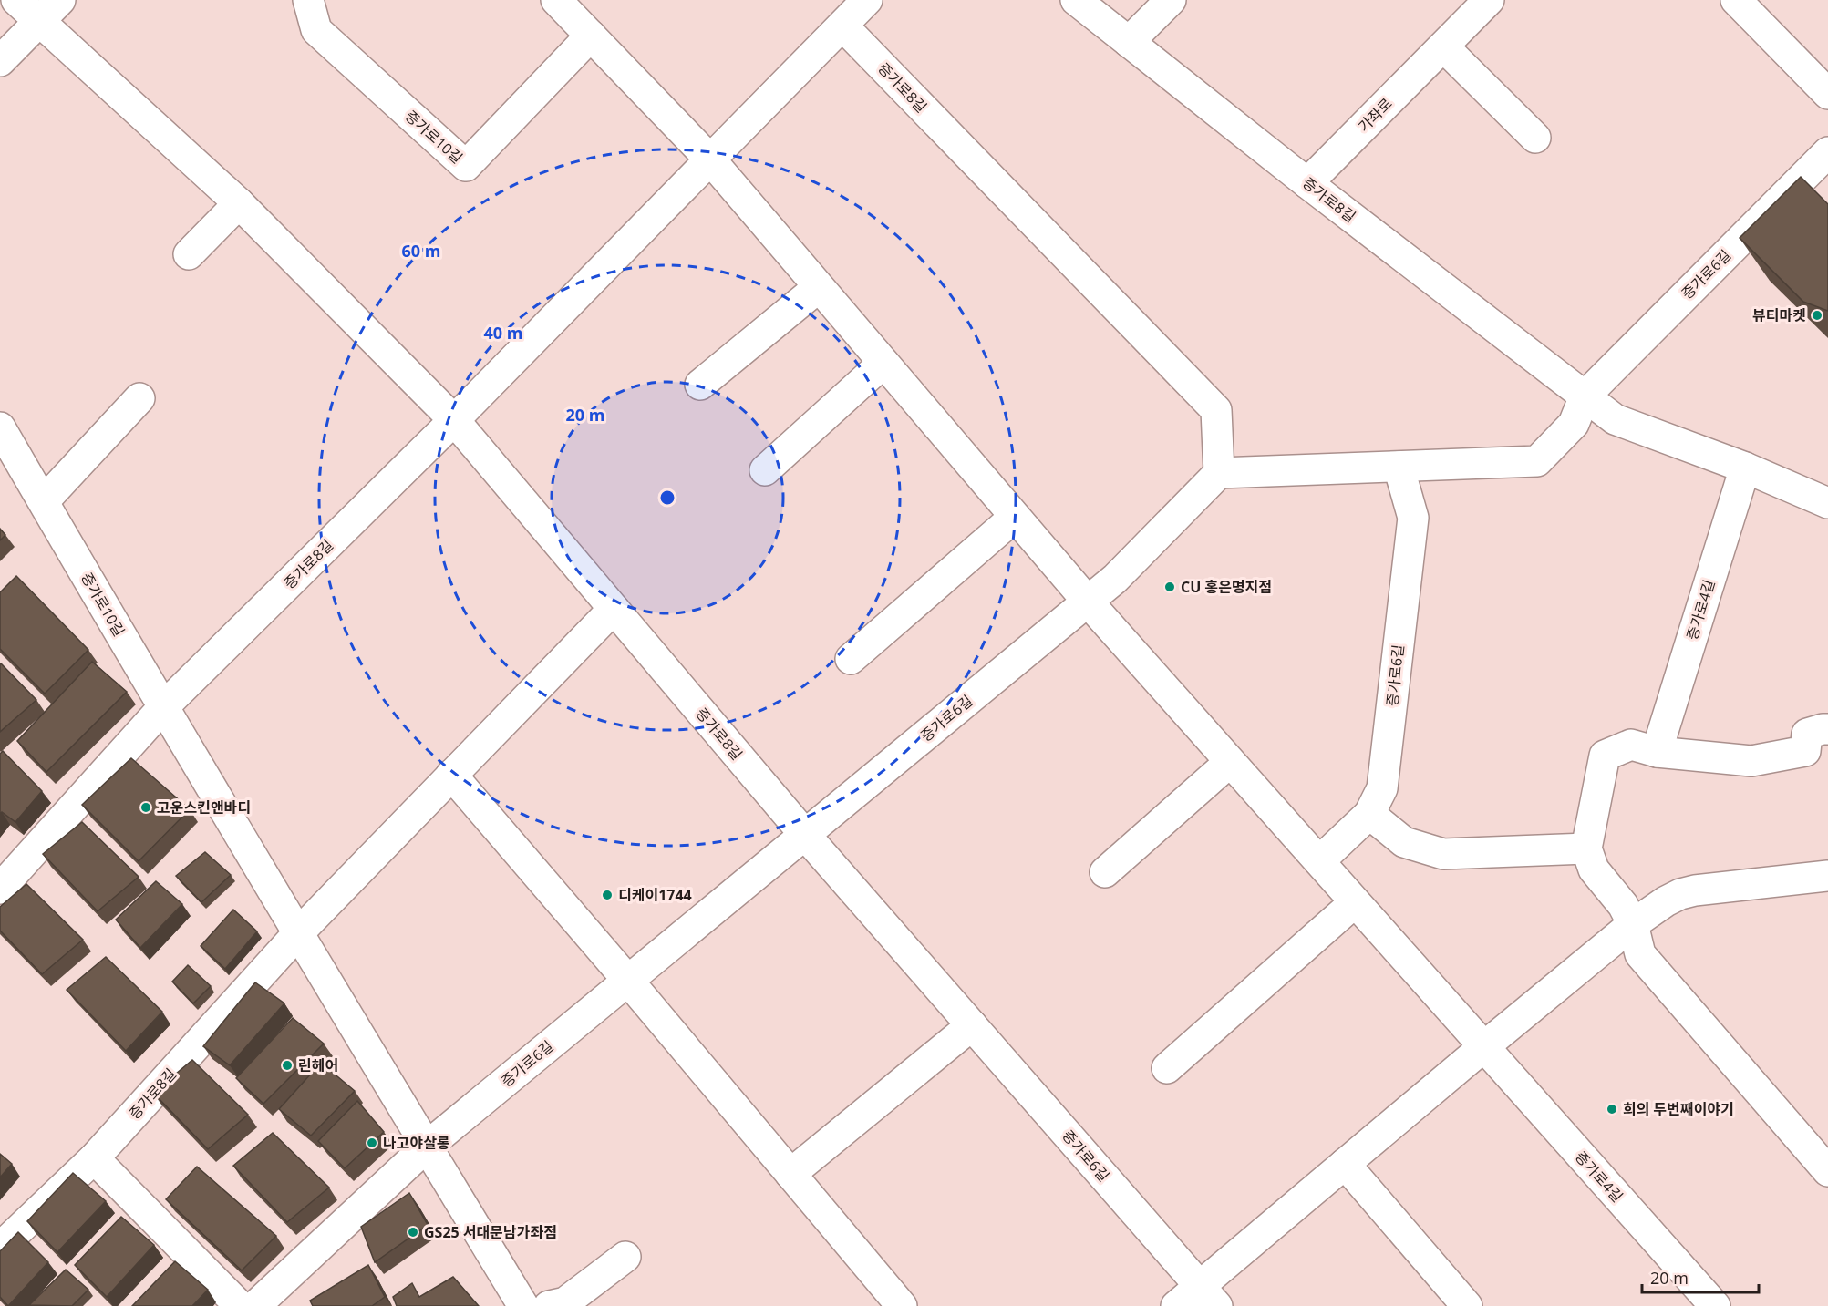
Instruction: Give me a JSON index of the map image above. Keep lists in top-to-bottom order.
{
  "streets": {
    "street": [
      "증가로8길",
      "가좌로",
      "증가로10길",
      "증가로6길",
      "증가로4길"
    ]
  },
  "crossings": [
    ["증가로8길", "가좌로"],
    ["증가로8길", "증가로10길"],
    ["증가로8길", "증가로6길"]
  ],
  "places": [
    "뷰티마켓",
    "CU 홍은명지점",
    "고운스킨앤바디",
    "디케이1744",
    "린헤어",
    "희의 두번째이야기",
    "나고야살롱",
    "GS25 서대문남가좌점"
  ],
  "scale_bar": "20 m",
  "rings": ["60 m", "40 m", "20 m"]
}
